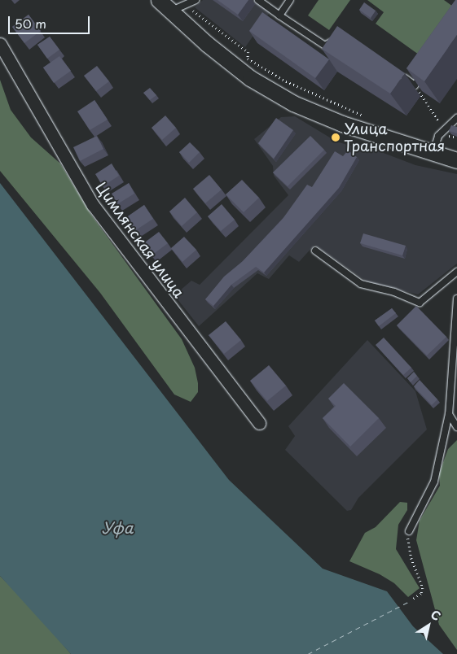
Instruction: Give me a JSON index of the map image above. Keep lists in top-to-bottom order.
{
  "streets": {
    "street": ["Цимлянская улица"]
  },
  "water": ["Уфа"],
  "places": ["Улица Транспортная"],
  "scale_bar": "50 m",
  "north": "top right"
}
